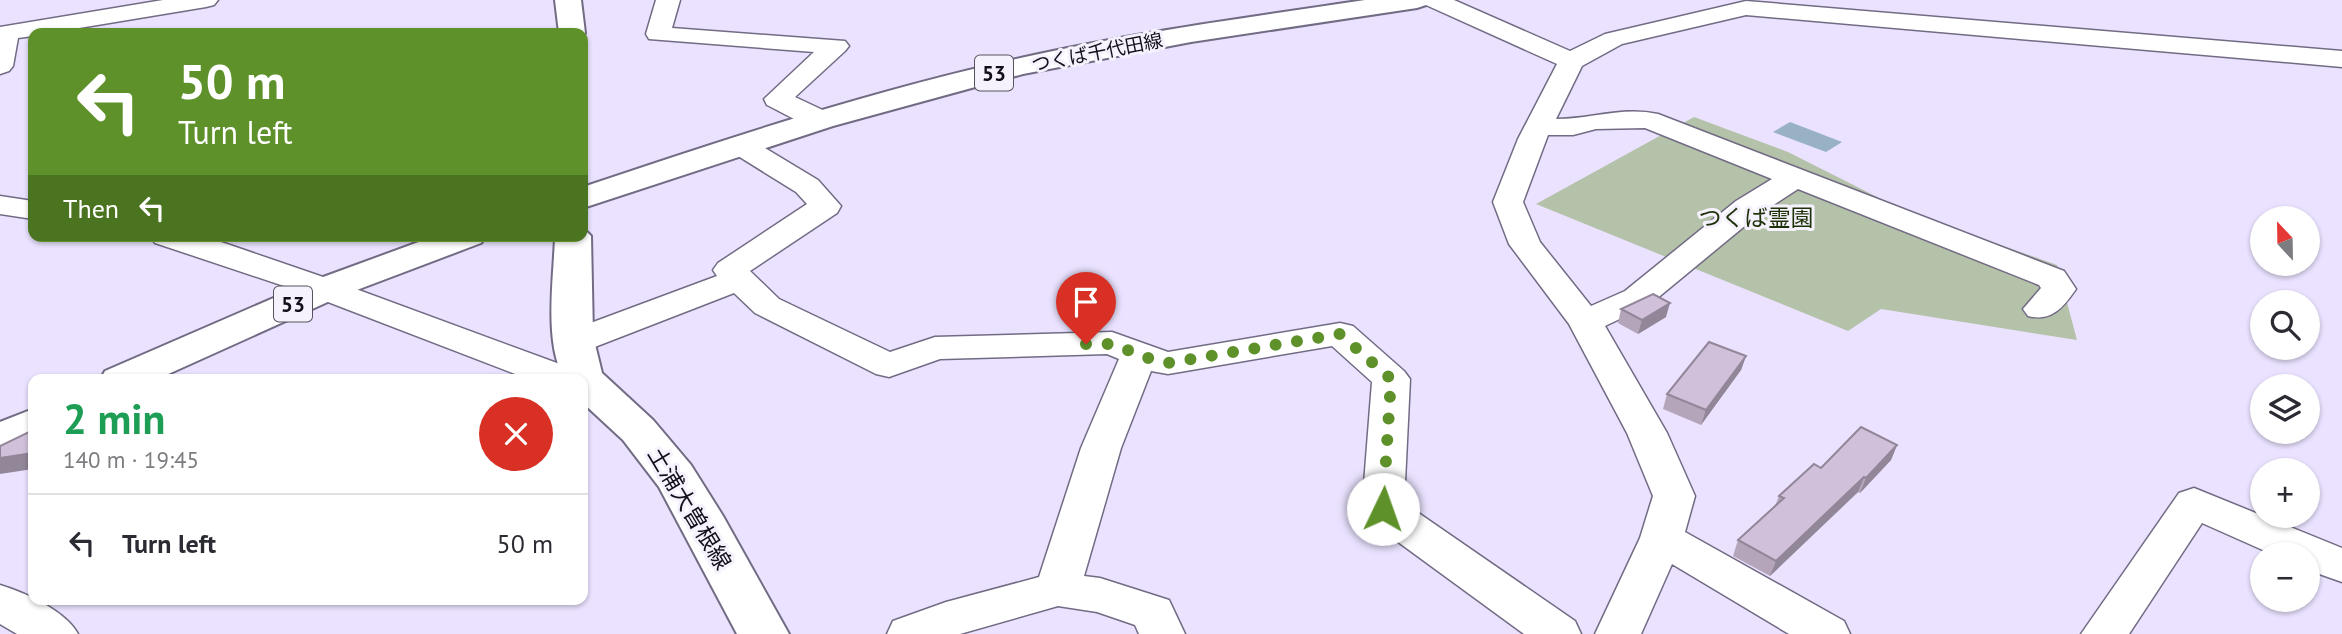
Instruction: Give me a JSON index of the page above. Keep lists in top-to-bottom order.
{
  "streets": {
    "main road": ["つくば千代田線", "53", "土浦大曽根線"]
  },
  "parks": ["つくば霊園"],
  "north": "top",
  "page": {
    "turn": ["50 m", "Turn left"],
    "then": "Then",
    "map_buttons": ["+", "−"],
    "heading": ["2 min", "140 m · 19:45"],
    "list": [
      {
        "name": "Turn left",
        "value": "50 m"
      }
    ]
  }
}
